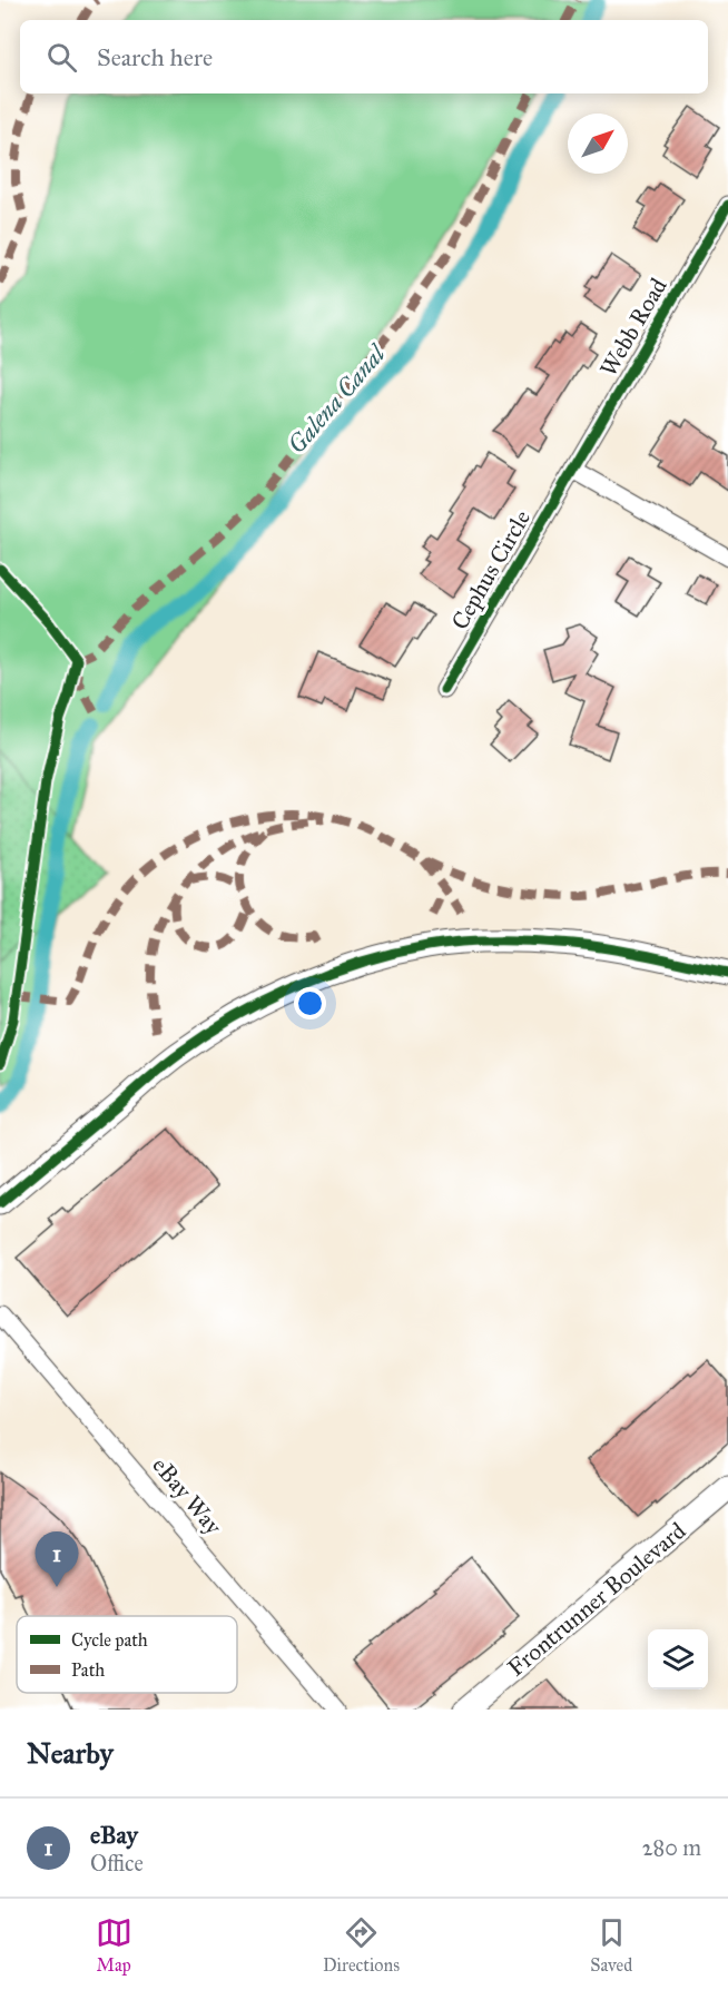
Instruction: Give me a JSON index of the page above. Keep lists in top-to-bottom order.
{
  "streets": {
    "street": [
      "Webb Road",
      "Cephus Circle",
      "eBay Way",
      "Frontrunner Boulevard"
    ]
  },
  "crossings": [
    ["Webb Road", "Cephus Circle"]
  ],
  "water": ["Galena Canal"],
  "legend": ["Cycle path", "Path"],
  "north": "top right",
  "page": {
    "search": "Search here",
    "pins": "1",
    "heading": "Nearby",
    "list": [
      {
        "mark": "1",
        "name": "eBay",
        "note": "Office",
        "value": "280 m"
      }
    ],
    "nav": ["Map", "Directions", "Saved"]
  }
}
